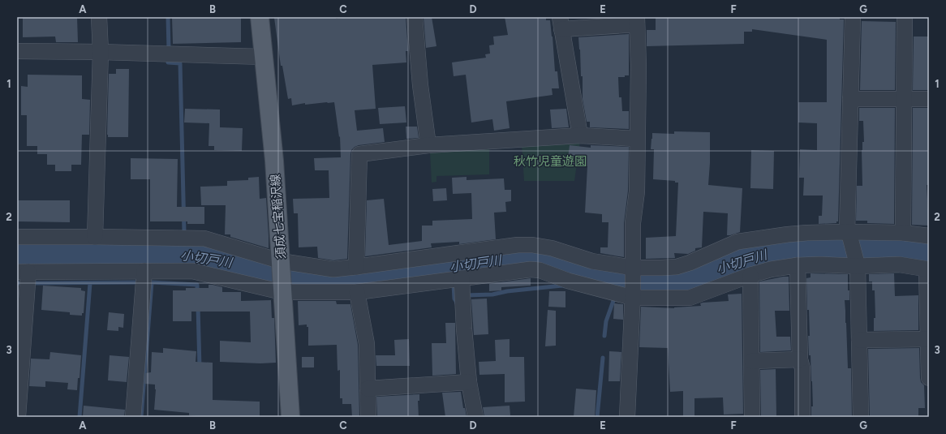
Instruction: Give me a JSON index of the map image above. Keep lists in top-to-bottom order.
{
  "streets": {
    "main road": ["須成七宝稲沢線"]
  },
  "water": ["小切戸川"],
  "parks": ["秋竹児童遊園"],
  "grid": {
    "columns": [
      "A",
      "B",
      "C",
      "D",
      "E",
      "F",
      "G"
    ],
    "rows": ["1", "2", "3"]
  }
}
